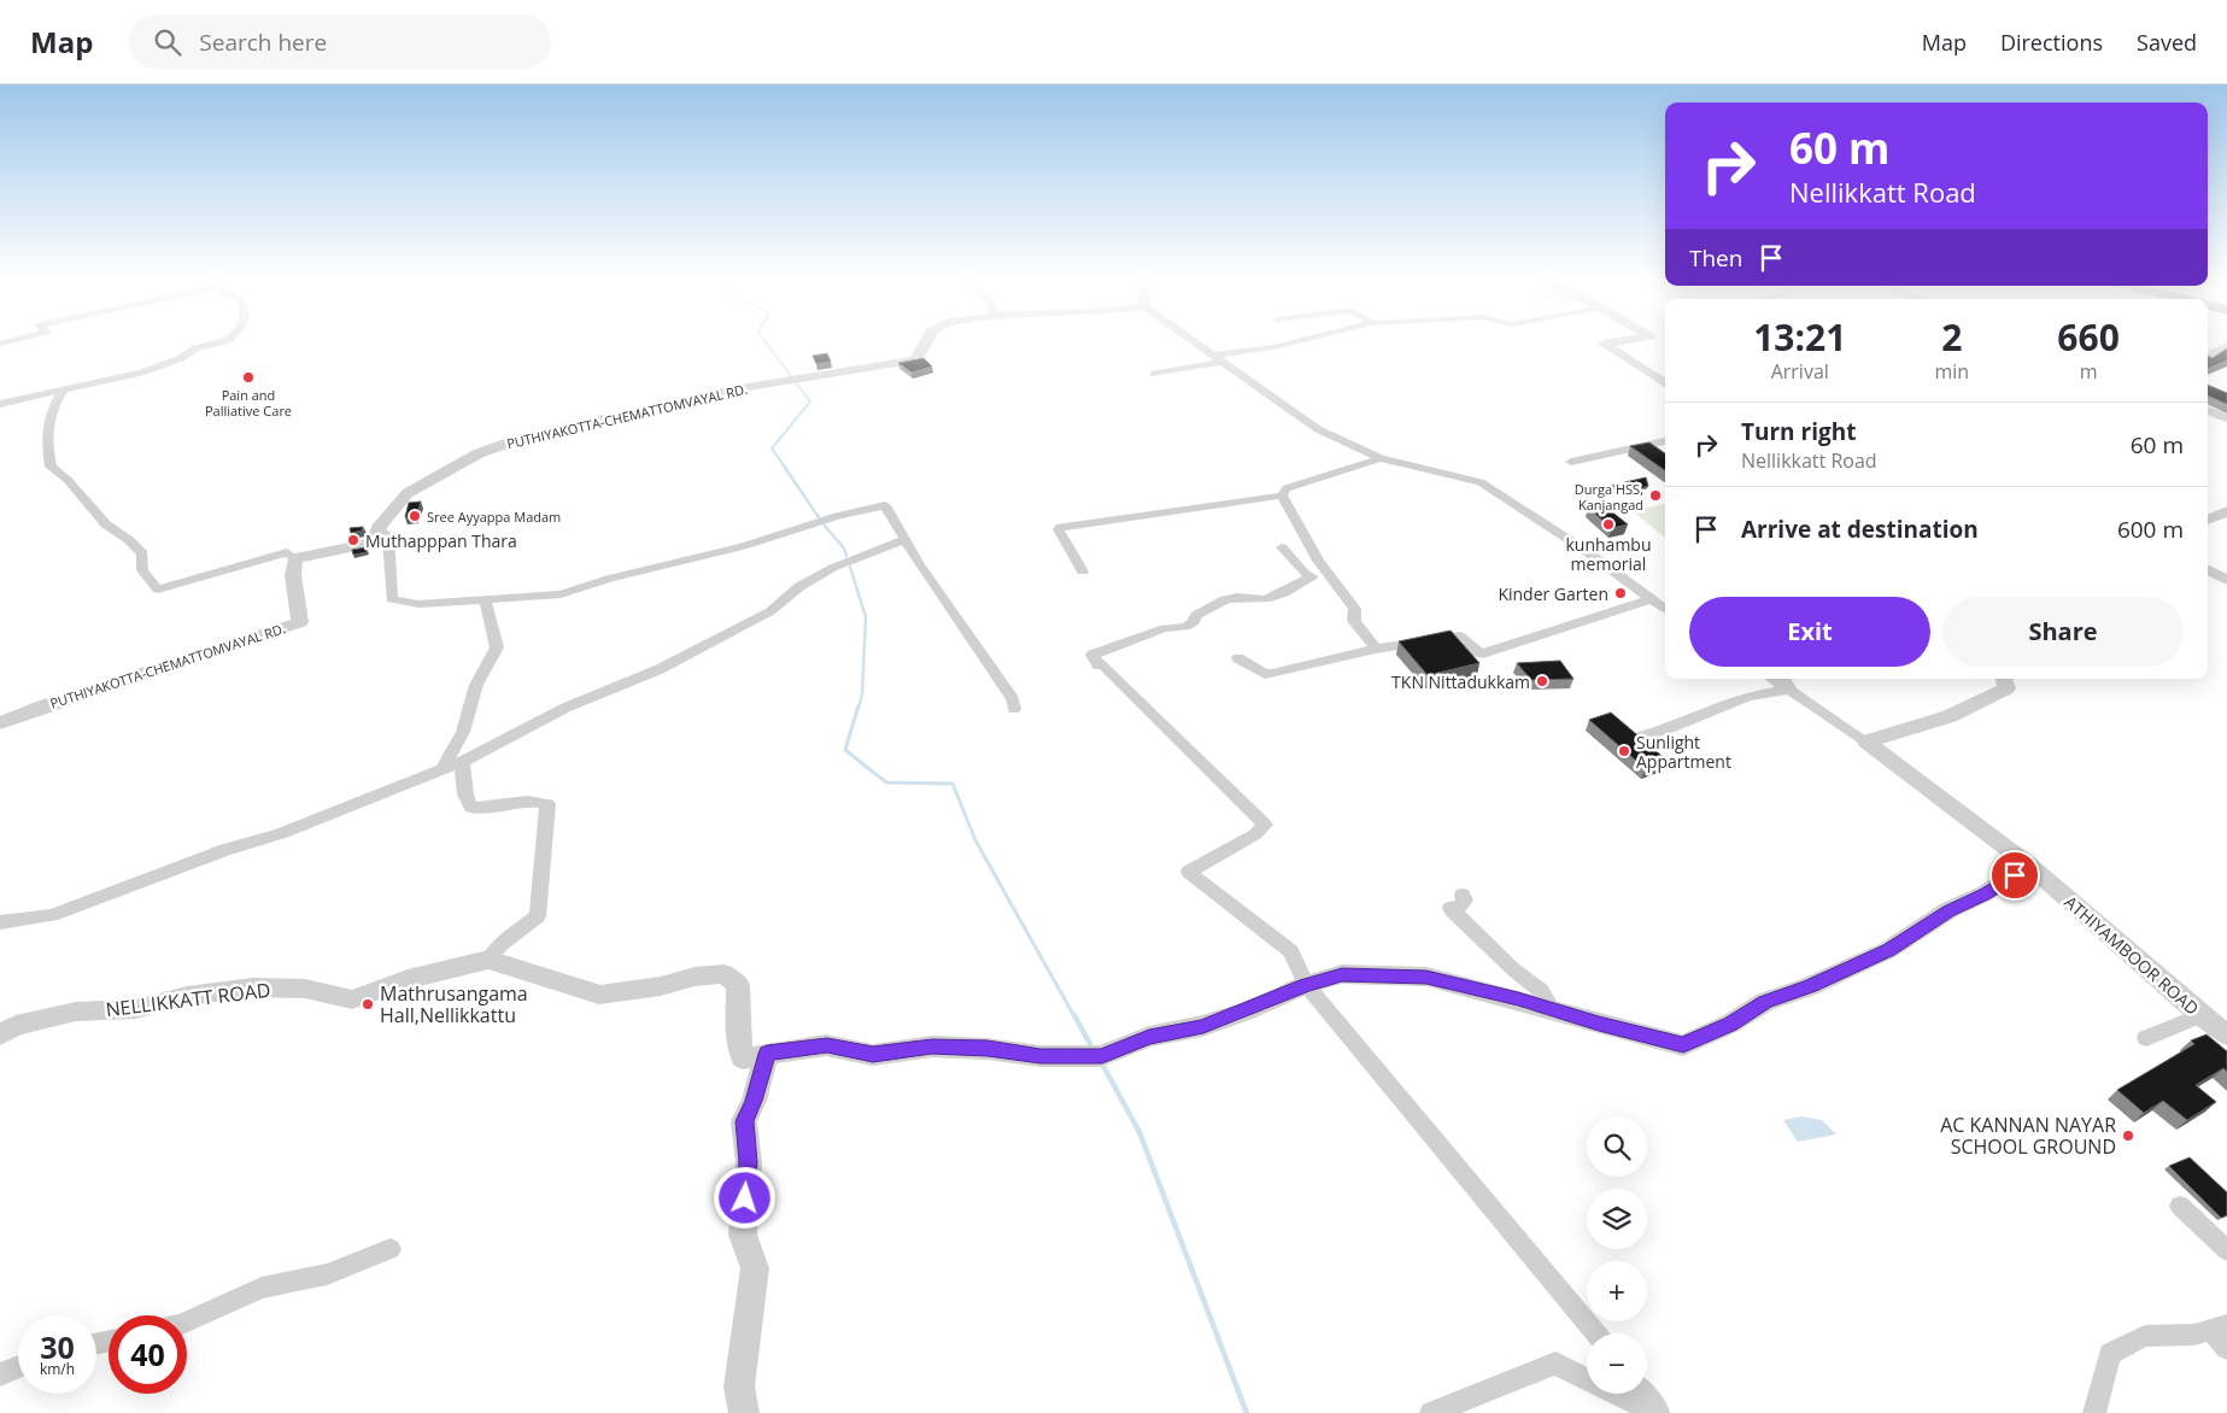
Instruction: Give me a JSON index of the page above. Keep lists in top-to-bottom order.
{
  "streets": {
    "street": ["PUTHIYAKOTTA-CHEMATTOMVAYAL RD.", "ATHIYAMBOOR ROAD", "NELLIKKATT ROAD"]
  },
  "places": [
    "Pain and Palliative Care",
    "Durga HSS, Kanjangad",
    "Sree Ayyappa Madam",
    "kunhambu memorial",
    "Muthapppan Thara",
    "Kinder Garten",
    "TKN Nittadukkam",
    "Sunlight Appartment",
    "Mathrusangama Hall,Nellikkattu",
    "AC KANNAN NAYAR SCHOOL GROUND"
  ],
  "page": {
    "header": "Map",
    "search": "Search here",
    "nav": ["Map", "Directions", "Saved"],
    "turn": ["60 m", "Nellikkatt Road"],
    "then": "Then",
    "eta": [
      "13:21",
      "Arrival",
      "2",
      "min",
      "660",
      "m"
    ],
    "list": [
      {
        "name": "Turn right",
        "note": "Nellikkatt Road",
        "value": "60 m"
      },
      {
        "name": "Arrive at destination",
        "value": "600 m"
      }
    ],
    "buttons": ["Exit", "Share"],
    "map_buttons": ["+", "−"],
    "speed": "30 km/h",
    "limit": "40"
  }
}
